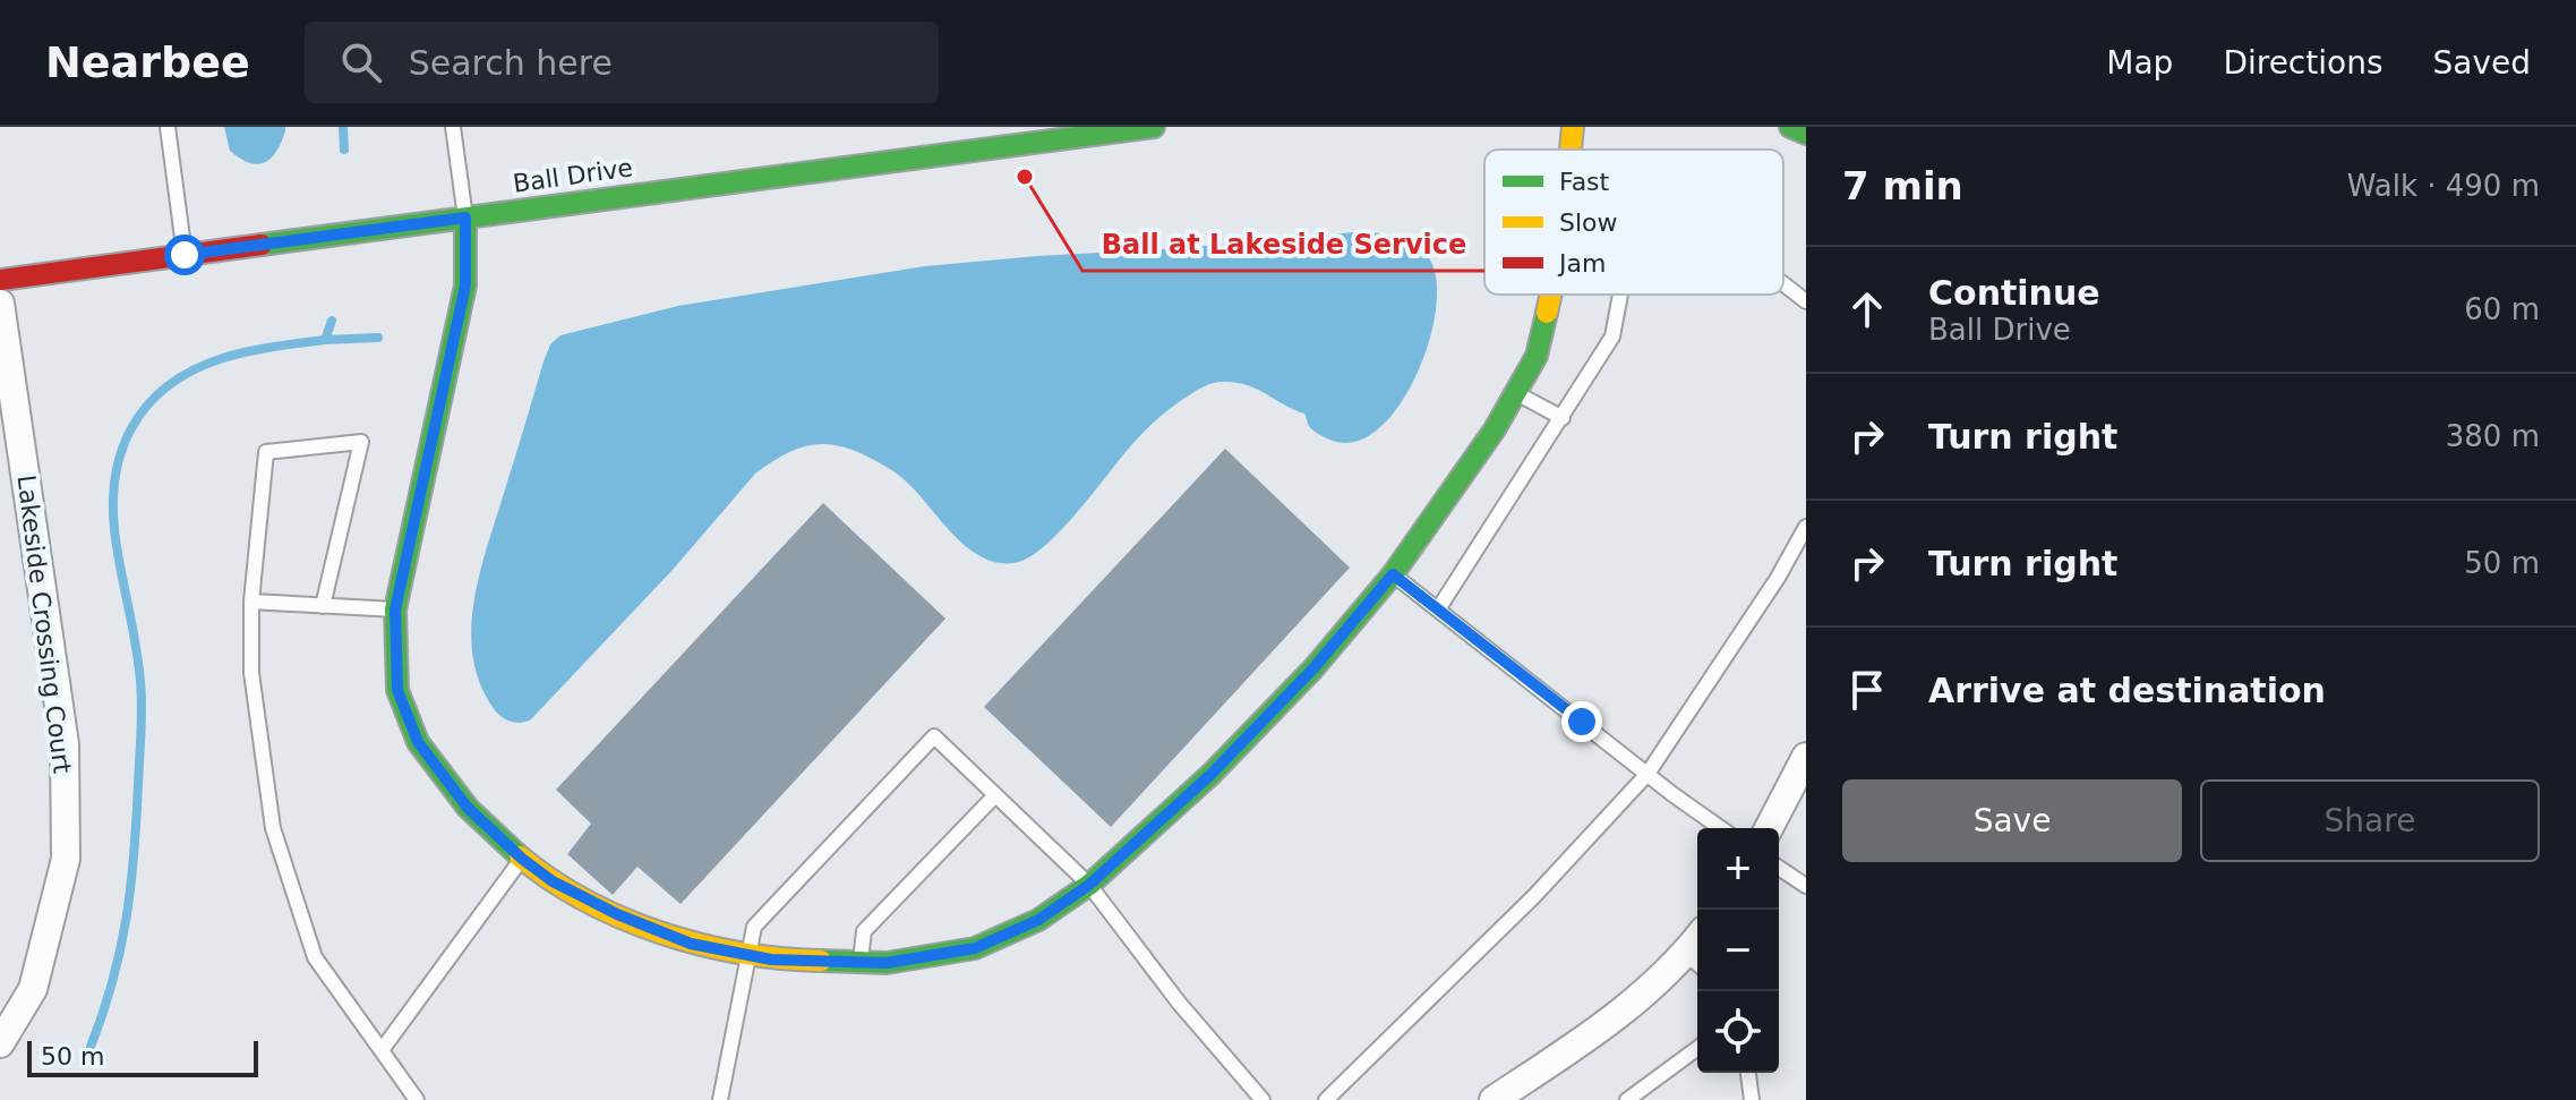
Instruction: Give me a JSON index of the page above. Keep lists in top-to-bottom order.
{
  "streets": {
    "street": ["Ball Drive", "Lakeside Crossing Court"]
  },
  "places": ["Ball at Lakeside Service"],
  "legend": ["Fast", "Slow", "Jam"],
  "scale_bar": "50 m",
  "page": {
    "header": "Nearbee",
    "search": "Search here",
    "nav": ["Map", "Directions", "Saved"],
    "heading": ["7 min", "Walk · 490 m"],
    "list": [
      ["Continue", "Ball Drive", "60 m"],
      ["Turn right", "380 m"],
      ["Turn right", "50 m"],
      "Arrive at destination"
    ],
    "buttons": ["Save", "Share"],
    "map_buttons": ["+", "−"],
    "scale": "50 m"
  }
}
